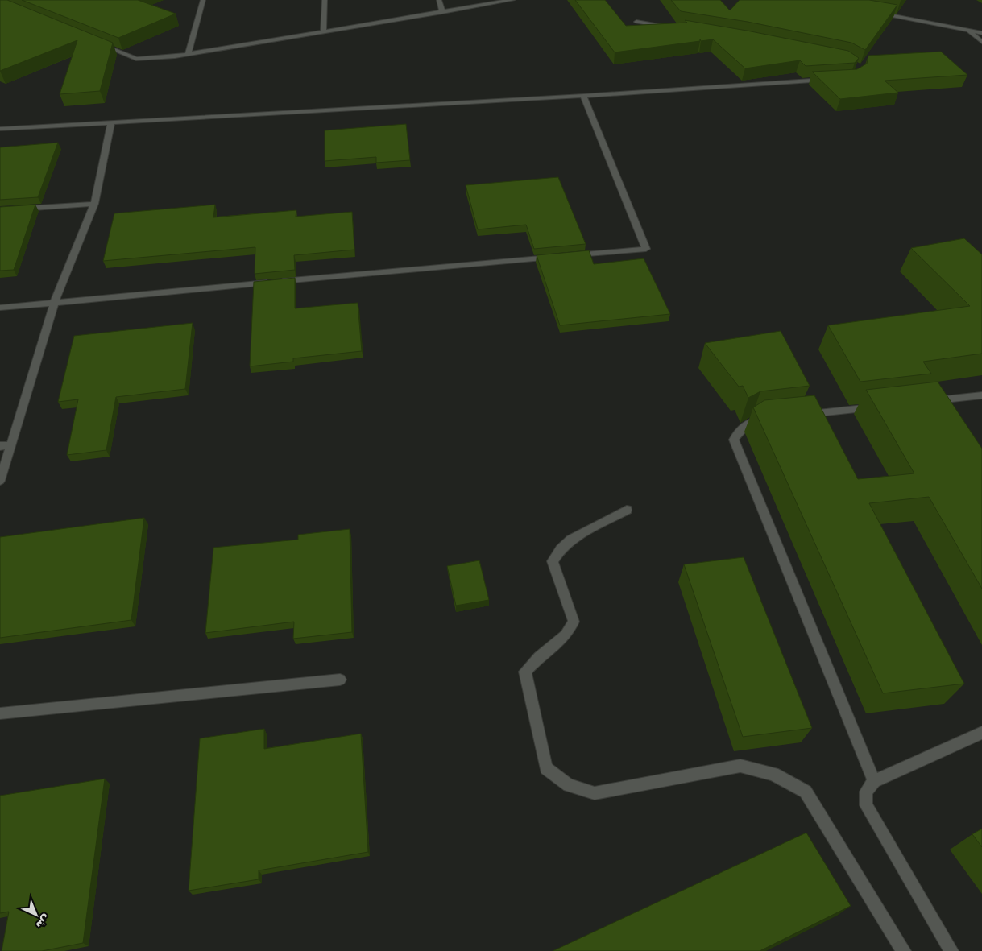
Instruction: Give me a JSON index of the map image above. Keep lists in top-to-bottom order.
{
  "north": "bottom right"
}
